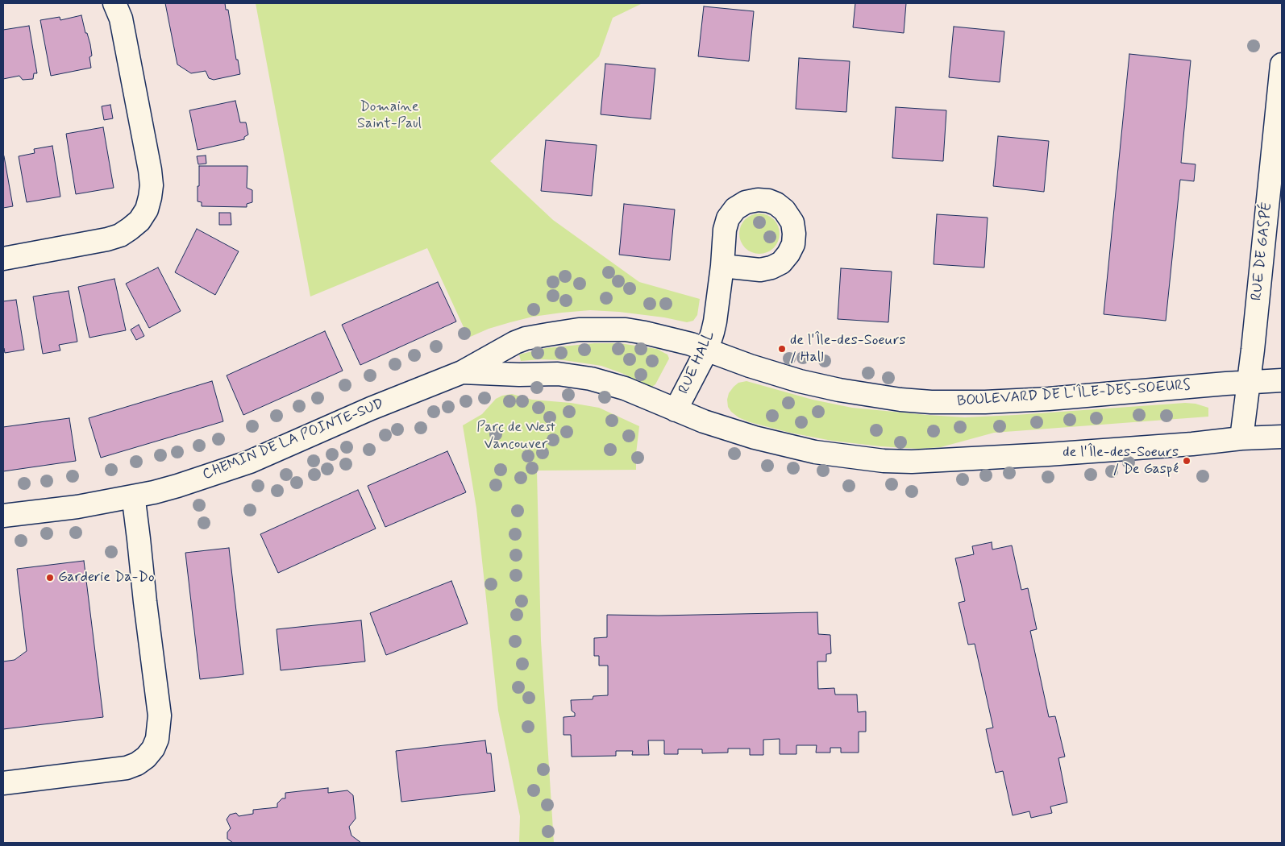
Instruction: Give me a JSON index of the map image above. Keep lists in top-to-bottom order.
{
  "streets": {
    "street": [
      "RUE DE GASPÉ",
      "RUE HALL",
      "BOULEVARD DE L'ÎLE-DES-SOEURS",
      "CHEMIN DE LA POINTE-SUD"
    ]
  },
  "crossings": [
    ["RUE DE GASPÉ", "BOULEVARD DE L'ÎLE-DES-SOEURS"],
    ["RUE HALL", "BOULEVARD DE L'ÎLE-DES-SOEURS"],
    ["BOULEVARD DE L'ÎLE-DES-SOEURS", "CHEMIN DE LA POINTE-SUD"]
  ],
  "parks": ["Domaine Saint-Paul", "Parc de West Vancouver"],
  "places": ["de l'Île-des-Soeurs / Hall", "de l'Île-des-Soeurs / De Gaspé", "Garderie Da-Do"]
}
